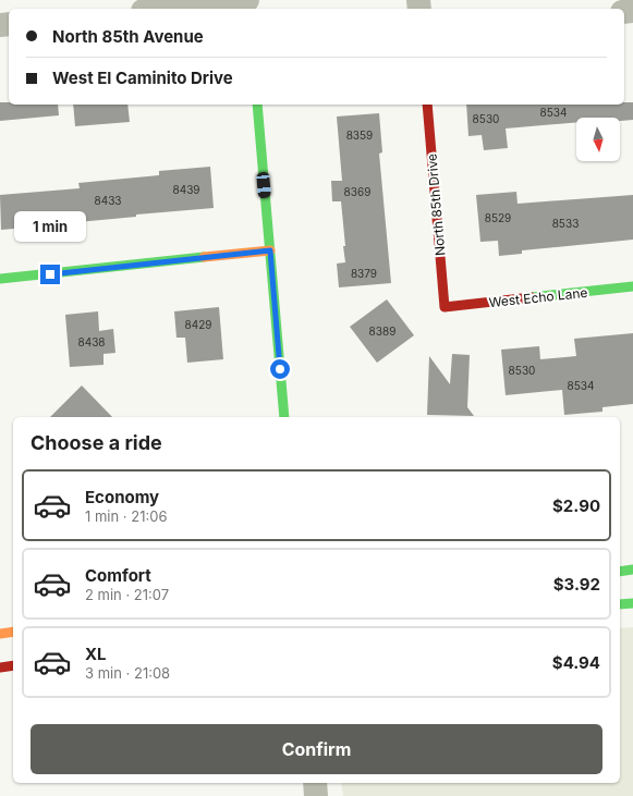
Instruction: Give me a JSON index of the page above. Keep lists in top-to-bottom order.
{
  "streets": {
    "street": ["North 85th Drive", "West Echo Lane"]
  },
  "crossings": [
    ["North 85th Drive", "West Echo Lane"]
  ],
  "house_numbers": [
    "8534",
    "8530",
    "8359",
    "8439",
    "8369",
    "8433",
    "8529",
    "8533",
    "8379",
    "8429",
    "8389",
    "8438",
    "8530",
    "8534"
  ],
  "north": "bottom",
  "page": {
    "banner": ["North 85th Avenue", "West El Caminito Drive"],
    "bubble": "1 min",
    "heading": "Choose a ride",
    "list": [
      {
        "name": "Economy",
        "note": "1 min · 21:06",
        "value": "$2.90"
      },
      {
        "name": "Comfort",
        "note": "2 min · 21:07",
        "value": "$3.92"
      },
      {
        "name": "XL",
        "note": "3 min · 21:08",
        "value": "$4.94"
      }
    ],
    "buttons": "Confirm"
  }
}
